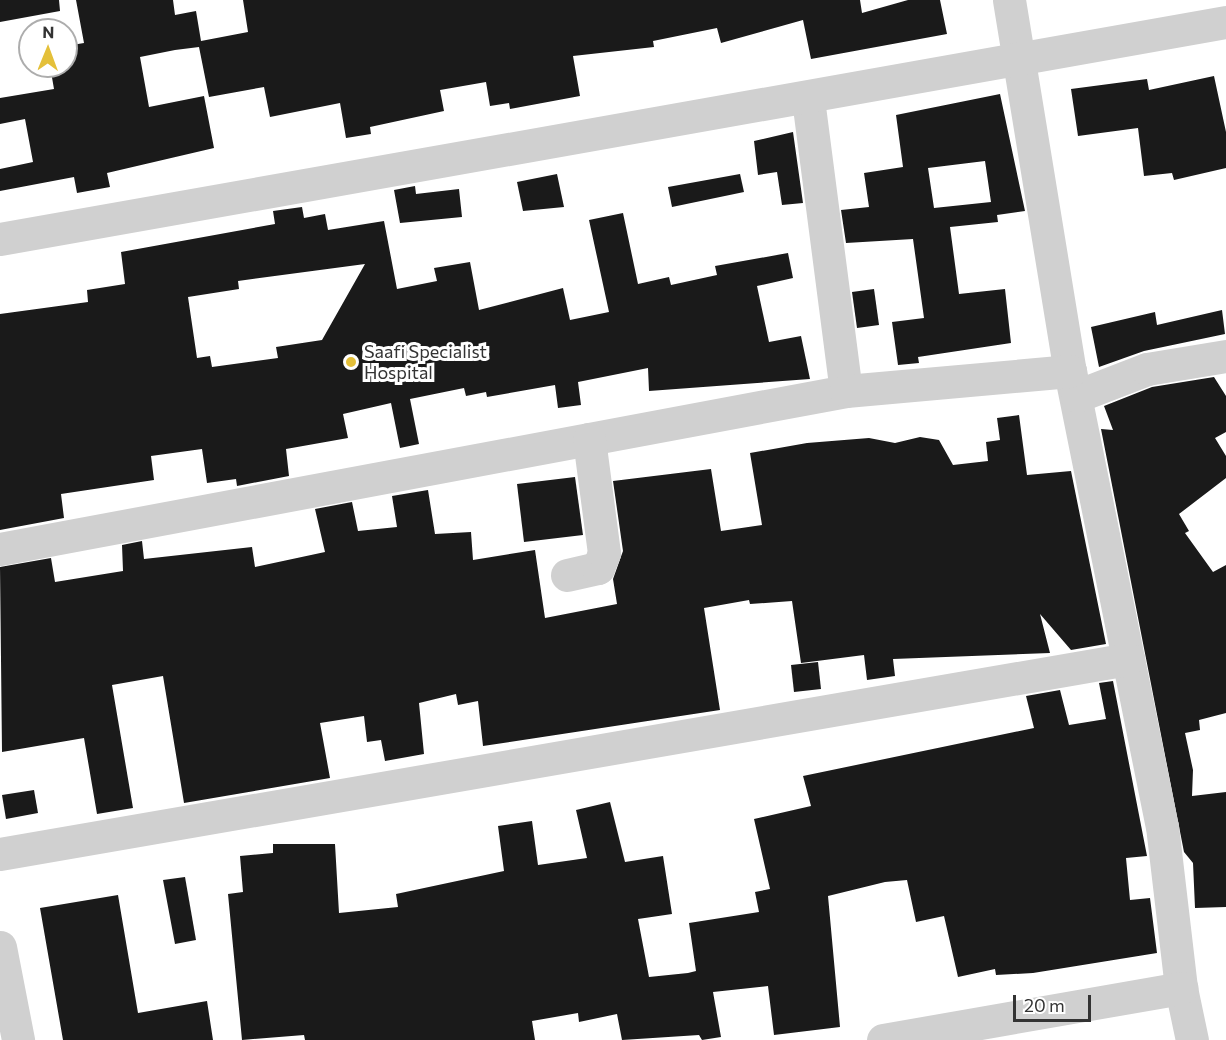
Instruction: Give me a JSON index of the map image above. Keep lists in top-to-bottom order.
{
  "places": ["Saafi Specialist Hospital"],
  "scale_bar": "20 m",
  "north": "top"
}
